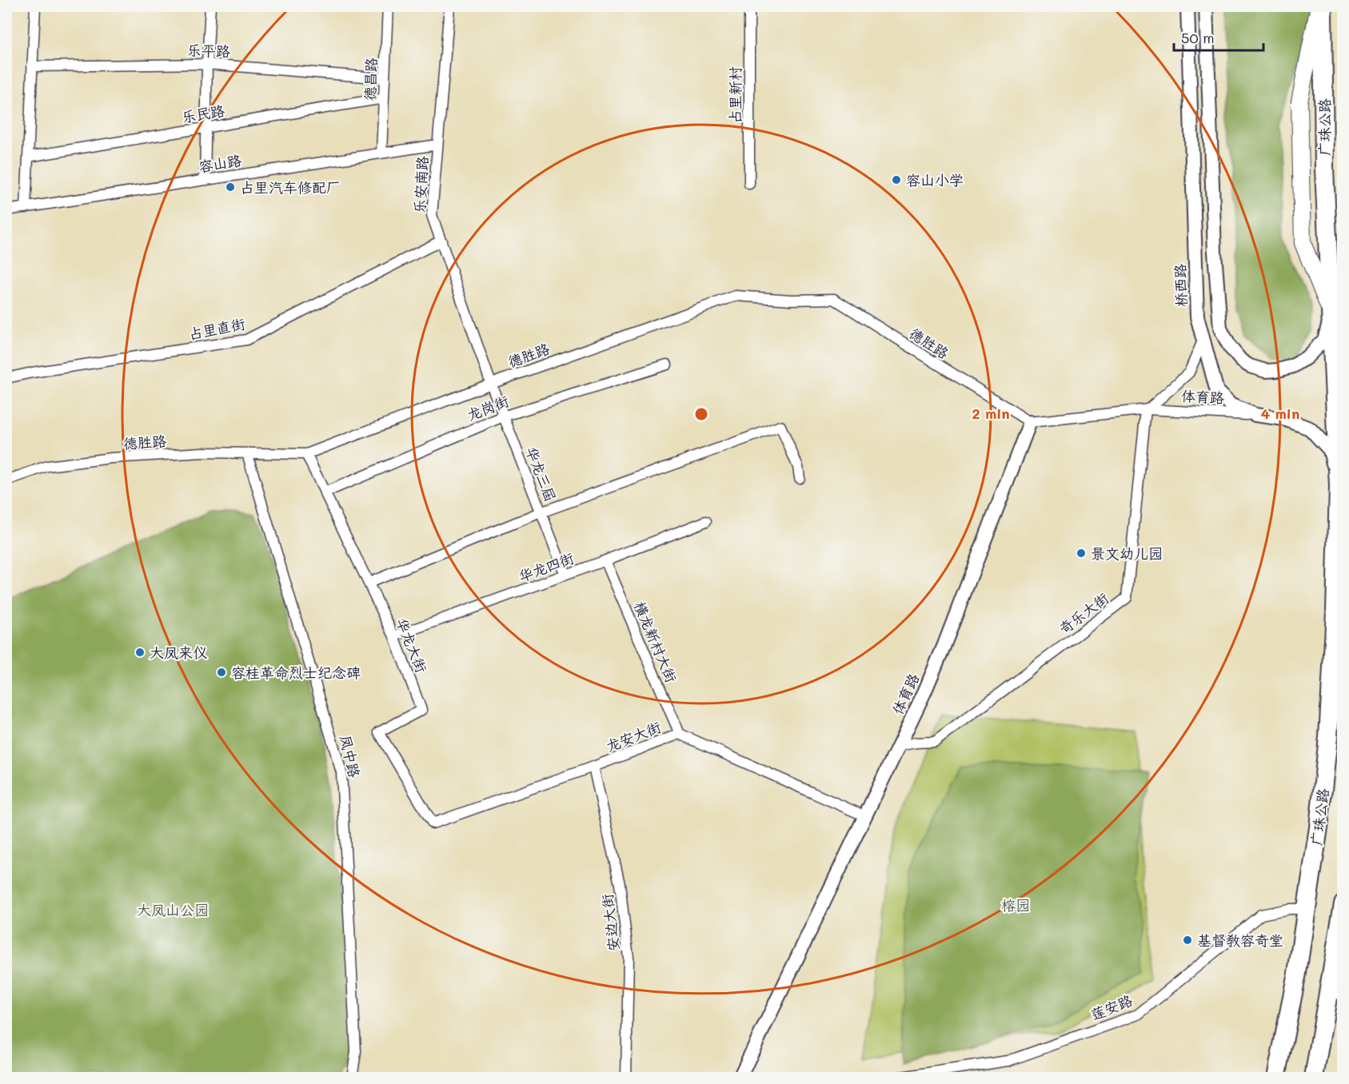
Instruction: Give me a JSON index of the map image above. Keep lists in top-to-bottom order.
{
  "streets": {
    "highway": ["广珠公路"],
    "main road": ["桥西路", "体育路"],
    "street": [
      "乐平路",
      "德昌路",
      "占里新村",
      "乐民路",
      "容山路",
      "乐安南路",
      "占里直街",
      "德胜路",
      "龙岗街",
      "华龙三届",
      "华龙四街",
      "奇乐大街",
      "横龙新村大街",
      "华龙大街",
      "龙安大街",
      "凤中路",
      "安边大街",
      "莲安路"
    ]
  },
  "crossings": [
    ["乐平路", "德昌路"],
    ["德昌路", "乐民路"],
    ["德昌路", "容山路"],
    ["广珠公路", "桥西路"],
    ["广珠公路", "莲安路"],
    ["容山路", "乐安南路"],
    ["乐安南路", "占里直街"],
    ["乐安南路", "德胜路"],
    ["乐安南路", "华龙三届"],
    ["桥西路", "体育路"],
    ["德胜路", "体育路"],
    ["德胜路", "华龙三届"],
    ["德胜路", "华龙大街"],
    ["德胜路", "凤中路"],
    ["体育路", "奇乐大街"],
    ["体育路", "龙安大街"],
    ["龙岗街", "华龙三届"],
    ["龙岗街", "华龙大街"],
    ["华龙三届", "华龙四街"],
    ["华龙四街", "横龙新村大街"],
    ["华龙四街", "华龙大街"],
    ["横龙新村大街", "龙安大街"],
    ["华龙大街", "龙安大街"],
    ["龙安大街", "安边大街"]
  ],
  "parks": ["榕园", "大凤山公园"],
  "places": [
    "容山小学",
    "占里汽车修配厂",
    "景文幼儿园",
    "大凤来仪",
    "容桂革命烈士纪念碑",
    "基督教容奇堂"
  ],
  "scale_bar": "50 m",
  "rings": ["2 min", "4 min"]
}
